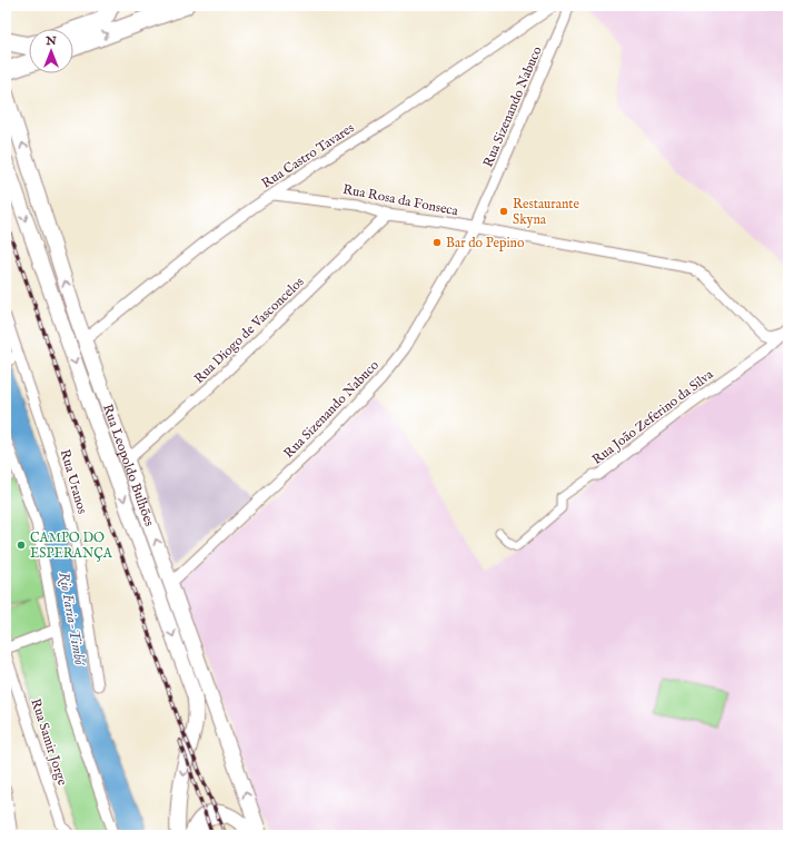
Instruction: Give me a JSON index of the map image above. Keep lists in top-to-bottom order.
{
  "streets": {
    "main road": ["Rua Leopoldo Bulhões"],
    "street": [
      "Rua Sizenando Nabuco",
      "Rua Castro Tavares",
      "Rua Rosa da Fonseca",
      "Rua Diogo de Vasconcelos",
      "Rua João Zeferino da Silva",
      "Rua Uranos",
      "Rua Samir Jorge"
    ]
  },
  "crossings": [
    ["Rua Sizenando Nabuco", "Rua Rosa da Fonseca"],
    ["Rua Sizenando Nabuco", "Rua Leopoldo Bulhões"],
    ["Rua Castro Tavares", "Rua Rosa da Fonseca"],
    ["Rua Castro Tavares", "Rua Leopoldo Bulhões"],
    ["Rua Rosa da Fonseca", "Rua Diogo de Vasconcelos"],
    ["Rua Rosa da Fonseca", "Rua João Zeferino da Silva"],
    ["Rua Diogo de Vasconcelos", "Rua Leopoldo Bulhões"]
  ],
  "water": ["Rio Faria-Timbó"],
  "places": ["Restaurante Skyna", "Bar do Pepino", "CAMPO DO ESPERANÇA"],
  "north": "top"
}
